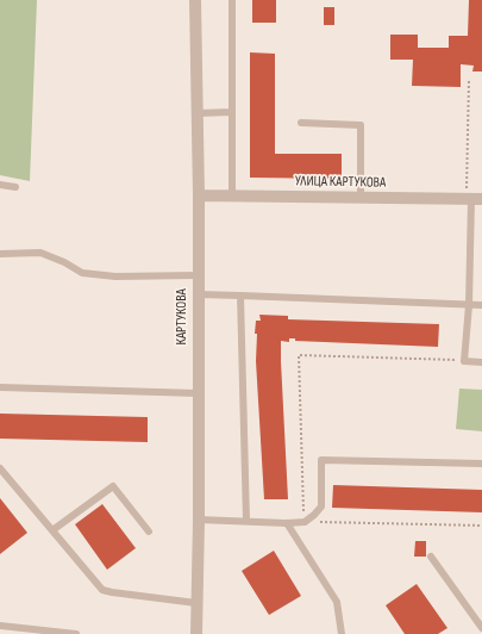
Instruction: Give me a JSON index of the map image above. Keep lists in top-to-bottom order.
{
  "streets": {
    "street": ["УЛИЦА КАРТУКОВА", "КАРТУКОВА"]
  },
  "crossings": [
    ["УЛИЦА КАРТУКОВА", "КАРТУКОВА"]
  ]
}
